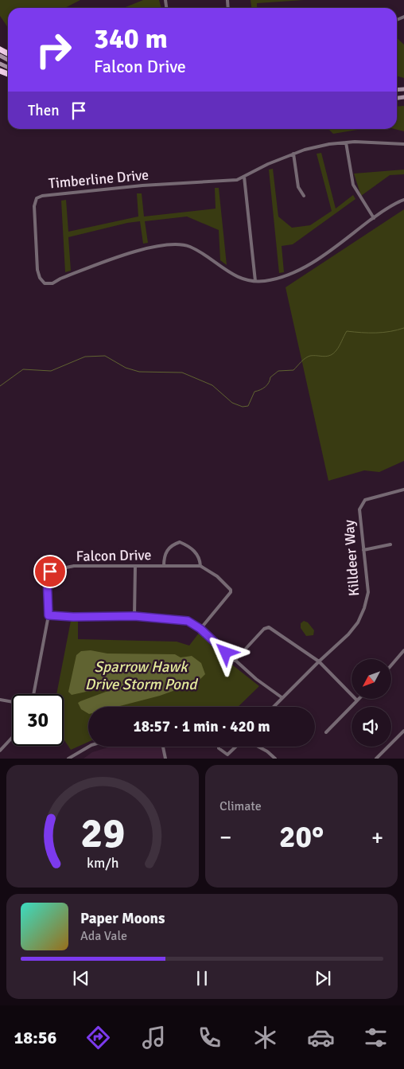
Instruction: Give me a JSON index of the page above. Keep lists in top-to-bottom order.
{
  "streets": {
    "street": ["Timberline Drive", "Falcon Drive", "Killdeer Way"]
  },
  "water": ["Sparrow Hawk Drive Storm Pond"],
  "north": "bottom left",
  "page": {
    "turn": ["340 m", "Falcon Drive"],
    "then": "Then",
    "limit": "30",
    "trip": "18:57 · 1 min · 420 m",
    "tile": "Climate",
    "heat": ["−", "20°", "+"],
    "song": ["Paper Moons", "Ada Vale"],
    "tabs": "18:56",
    "gauge": ["29", "km/h"]
  }
}
